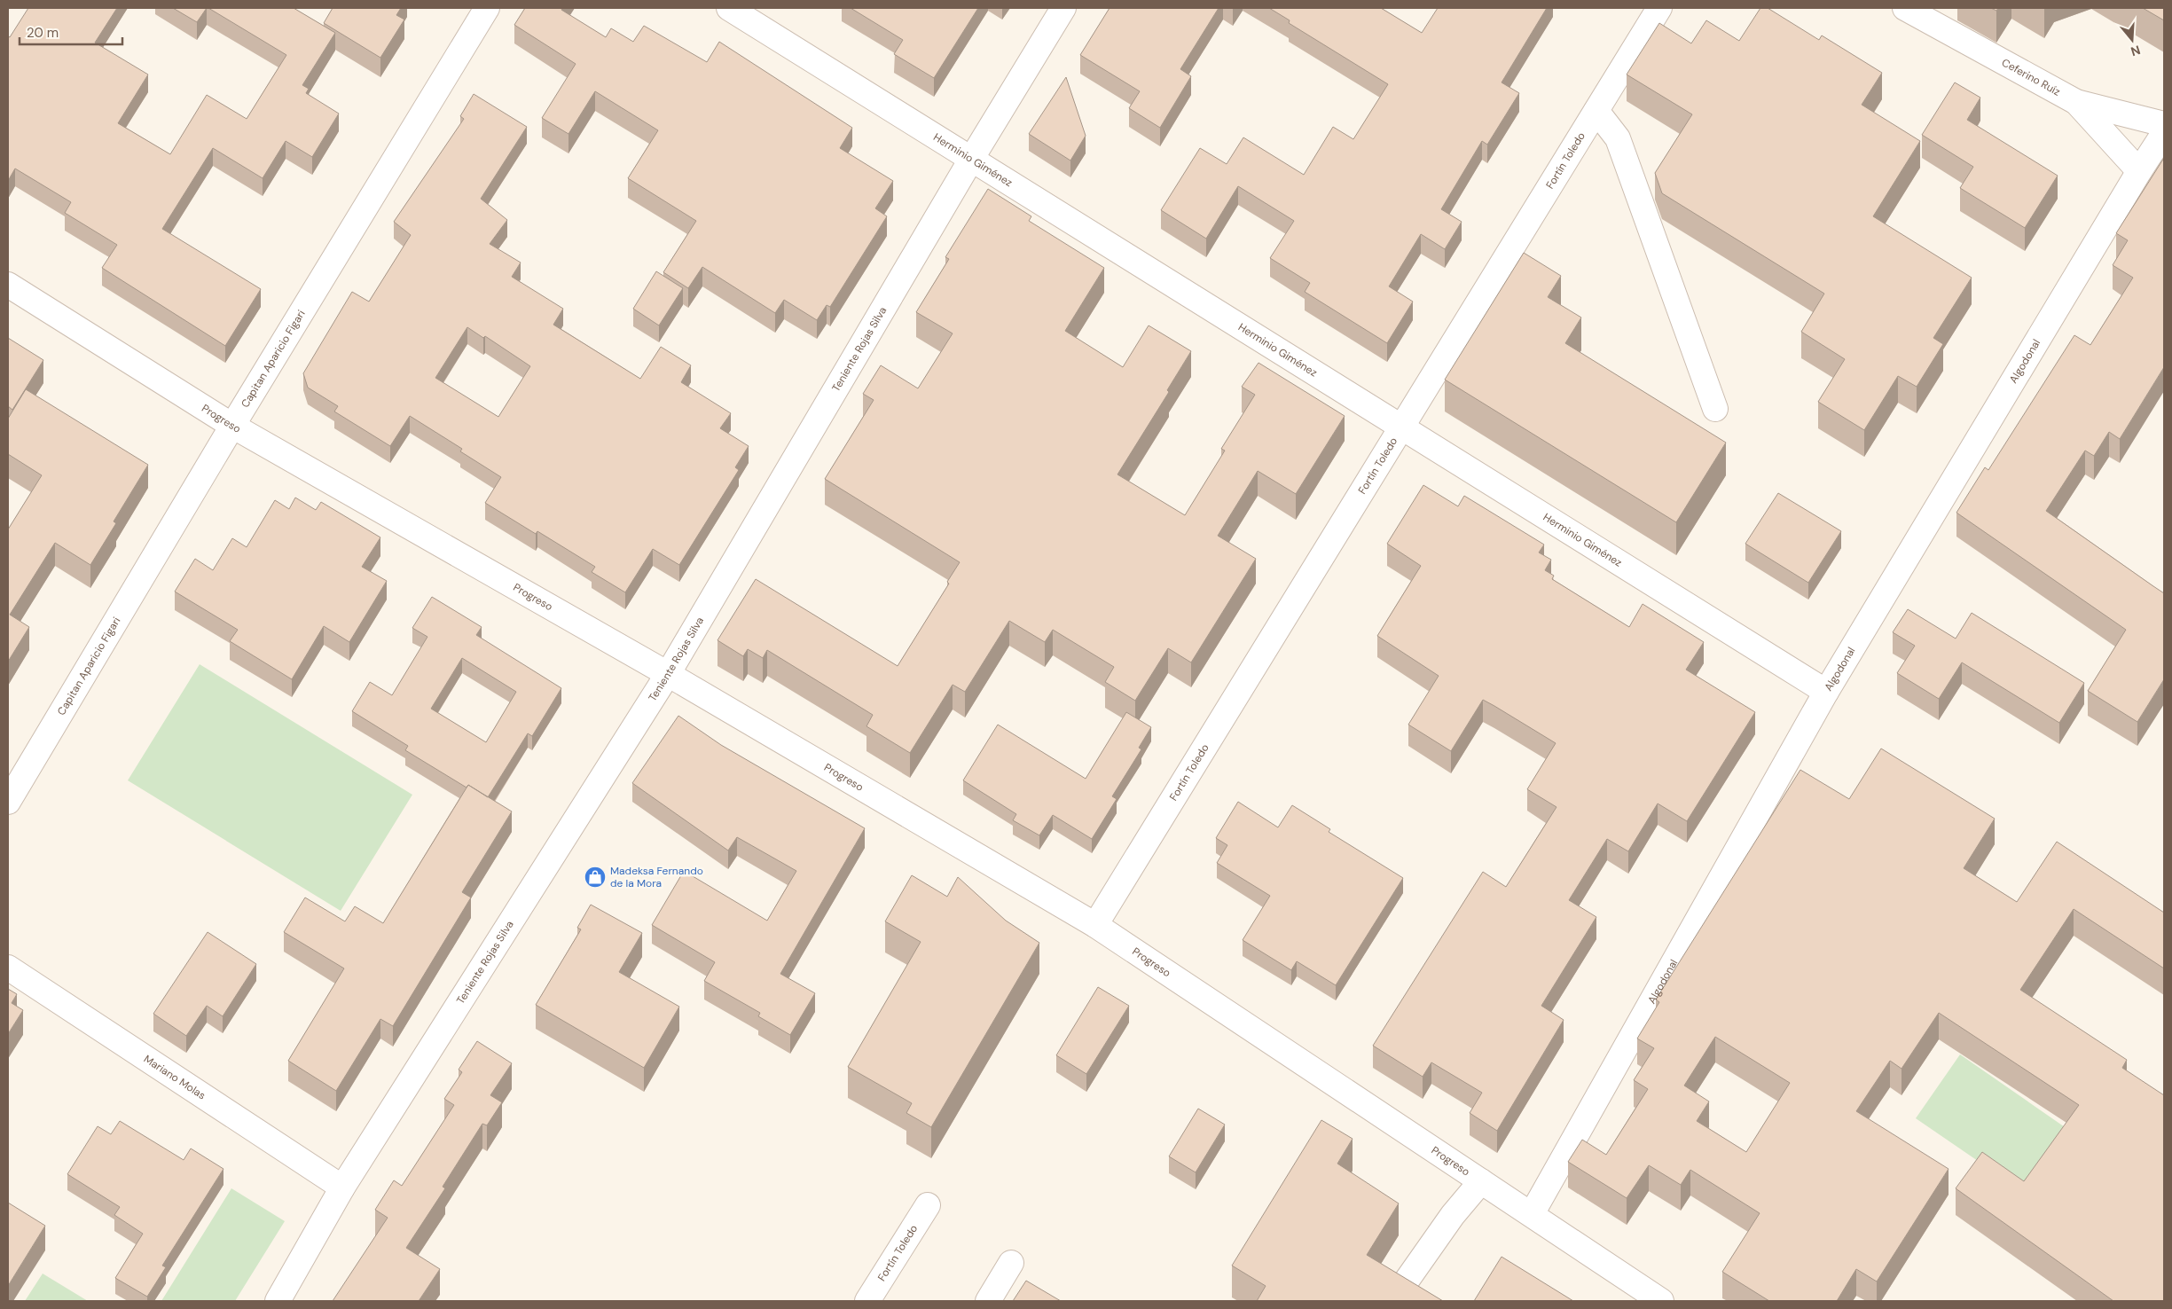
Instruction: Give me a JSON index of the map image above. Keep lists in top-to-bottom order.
{
  "streets": {
    "street": [
      "Ceferino Ruíz",
      "Herminio Giménez",
      "Fortín Toledo",
      "Teniente Rojas Silva",
      "Capitan Aparicio Figari",
      "Algodonal",
      "Progreso",
      "Mariano Molas"
    ]
  },
  "crossings": [
    ["Ceferino Ruíz", "Algodonal"],
    ["Herminio Giménez", "Fortín Toledo"],
    ["Herminio Giménez", "Teniente Rojas Silva"],
    ["Herminio Giménez", "Algodonal"],
    ["Fortín Toledo", "Progreso"],
    ["Teniente Rojas Silva", "Progreso"],
    ["Teniente Rojas Silva", "Mariano Molas"],
    ["Capitan Aparicio Figari", "Progreso"],
    ["Algodonal", "Progreso"]
  ],
  "places": {
    "shop": ["Madeksa Fernando de la Mora"]
  },
  "scale_bar": "20 m",
  "north": "bottom"
}
